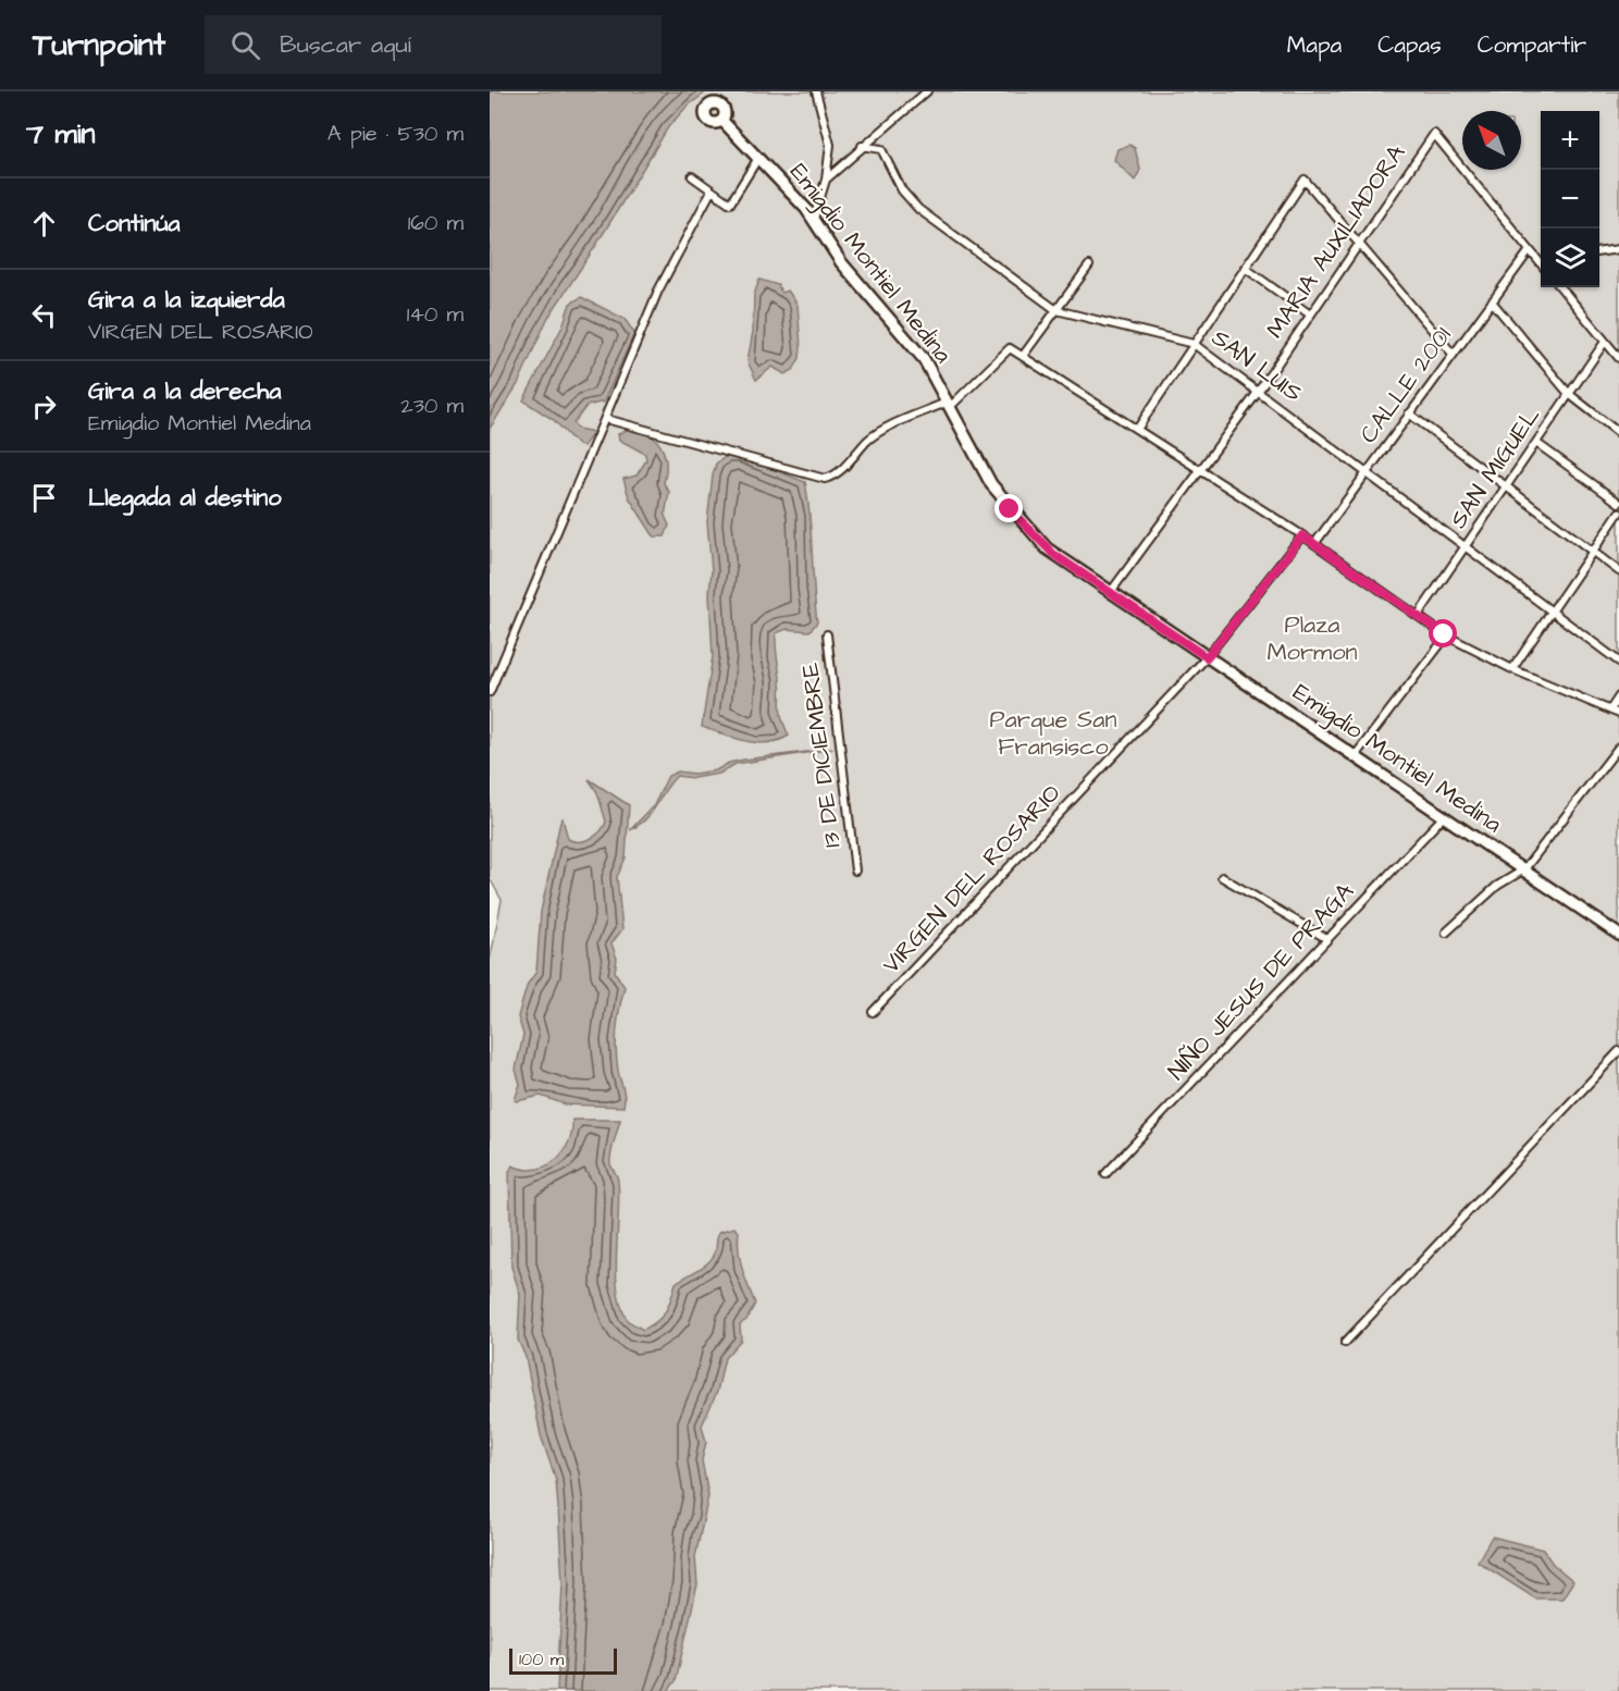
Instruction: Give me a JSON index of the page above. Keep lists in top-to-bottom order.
{
  "streets": {
    "main road": ["Emigdio Montiel Medina"],
    "street": [
      "MARIA AUXILIADORA",
      "SAN LUIS",
      "CALLE 2001",
      "SAN MIGUEL",
      "13 DE DICIEMBRE",
      "VIRGEN DEL ROSARIO",
      "NIÑO JESUS DE PRAGA"
    ]
  },
  "crossings": [
    ["MARIA AUXILIADORA", "Emigdio Montiel Medina"],
    ["MARIA AUXILIADORA", "SAN LUIS"],
    ["MARIA AUXILIADORA", "CALLE 2001"],
    ["Emigdio Montiel Medina", "VIRGEN DEL ROSARIO"],
    ["Emigdio Montiel Medina", "NIÑO JESUS DE PRAGA"],
    ["SAN LUIS", "CALLE 2001"],
    ["SAN LUIS", "SAN MIGUEL"]
  ],
  "parks": ["Plaza Mormon", "Parque San Fransisco"],
  "scale_bar": "100 m",
  "north": "top left",
  "page": {
    "header": "Turnpoint",
    "search": "Buscar aquí",
    "nav": ["Mapa", "Capas", "Compartir"],
    "heading": ["7 min", "A pie · 530 m"],
    "map_buttons": ["+", "−"],
    "list": [
      ["Continúa", "160 m"],
      ["Gira a la izquierda", "VIRGEN DEL ROSARIO", "140 m"],
      ["Gira a la derecha", "Emigdio Montiel Medina", "230 m"],
      "Llegada al destino"
    ],
    "scale": "100 m"
  }
}
